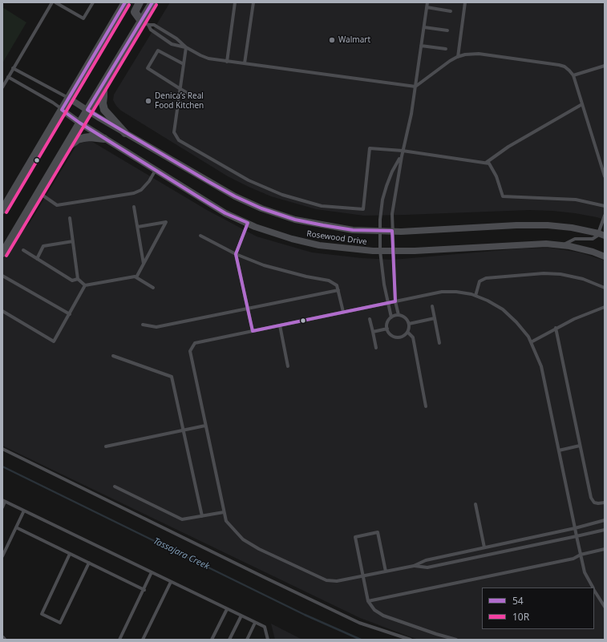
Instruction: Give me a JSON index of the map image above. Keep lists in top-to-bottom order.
{
  "streets": {
    "street": ["Rosewood Drive"]
  },
  "water": ["Tassajara Creek"],
  "places": ["Walmart", "Denica’s Real Food Kitchen"],
  "lines": ["transit line 54", "transit line 10R"],
  "legend": ["54", "10R"]
}
